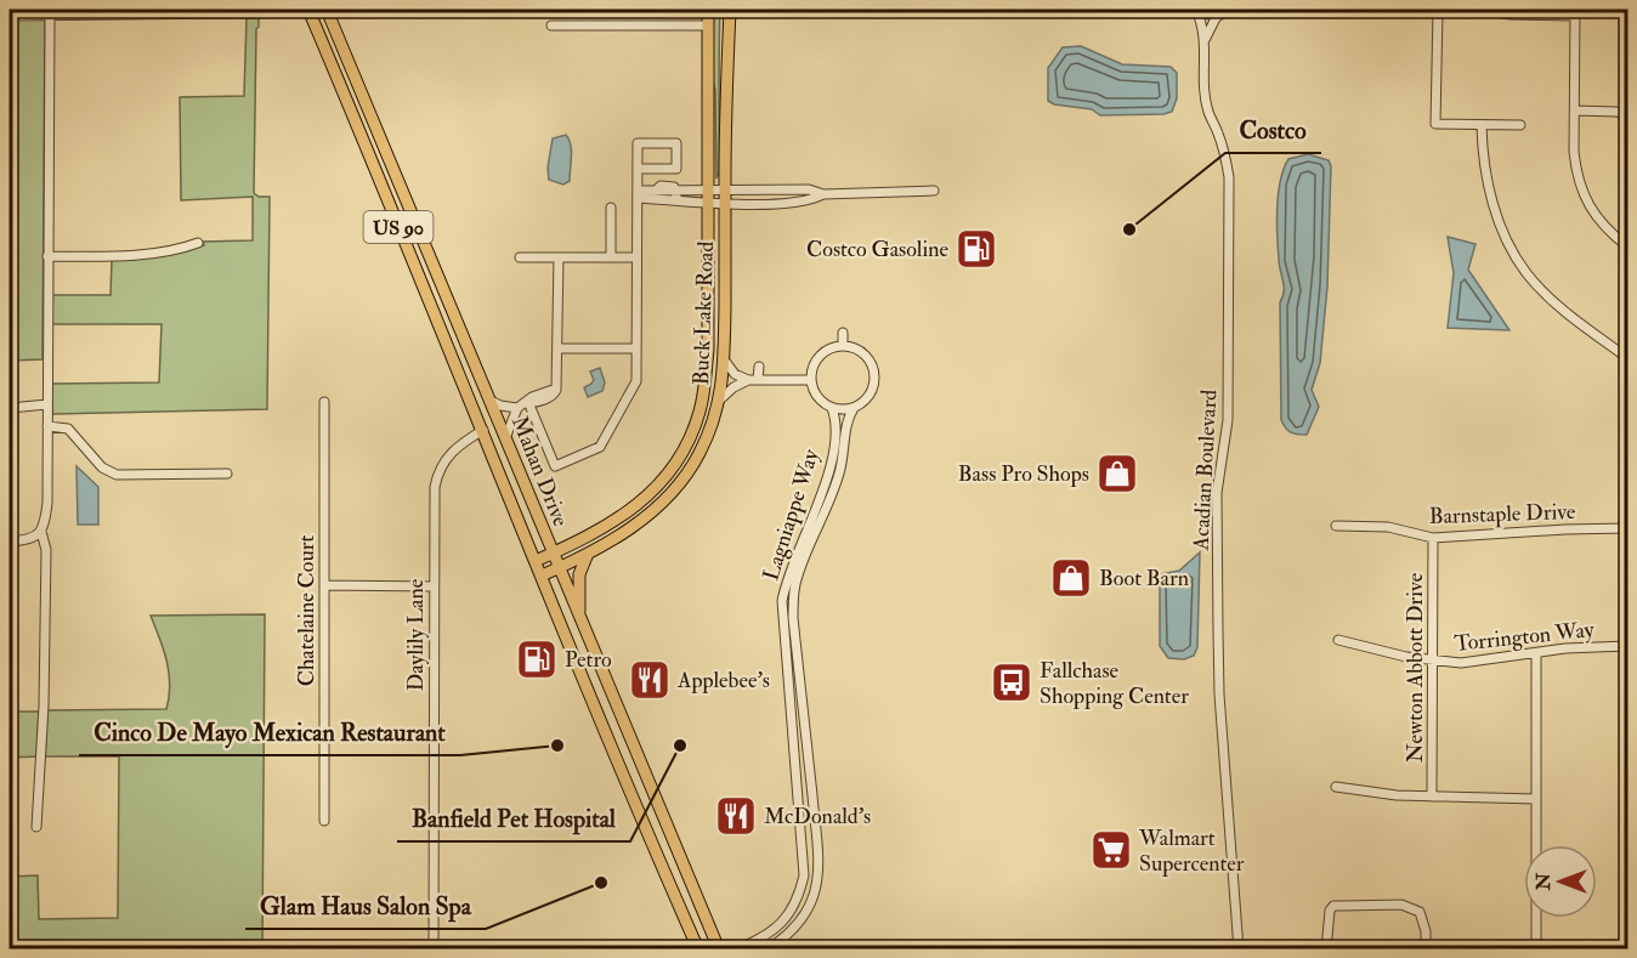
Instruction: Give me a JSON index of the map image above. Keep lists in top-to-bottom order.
{
  "streets": {
    "main road": ["US 90", "Buck Lake Road", "Mahan Drive"],
    "street": [
      "Acadian Boulevard",
      "Barnstaple Drive",
      "Lagniappe Way",
      "Chatelaine Court",
      "Daylily Lane",
      "Torrington Way",
      "Newton Abbott Drive"
    ]
  },
  "crossings": [
    ["Buck Lake Road", "Mahan Drive"],
    ["Mahan Drive", "Daylily Lane"],
    ["Barnstaple Drive", "Newton Abbott Drive"],
    ["Torrington Way", "Newton Abbott Drive"]
  ],
  "places": {
    "other": [
      "Costco",
      "Cinco De Mayo Mexican Restaurant",
      "Banfield Pet Hospital",
      "Glam Haus Salon Spa"
    ],
    "fuel station": ["Costco Gasoline", "Petro"],
    "shop": ["Bass Pro Shops", "Boot Barn"],
    "restaurant": ["Applebee's", "McDonald's"],
    "bus stop": ["Fallchase Shopping Center"],
    "supermarket": ["Walmart Supercenter"]
  },
  "north": "left"
}
